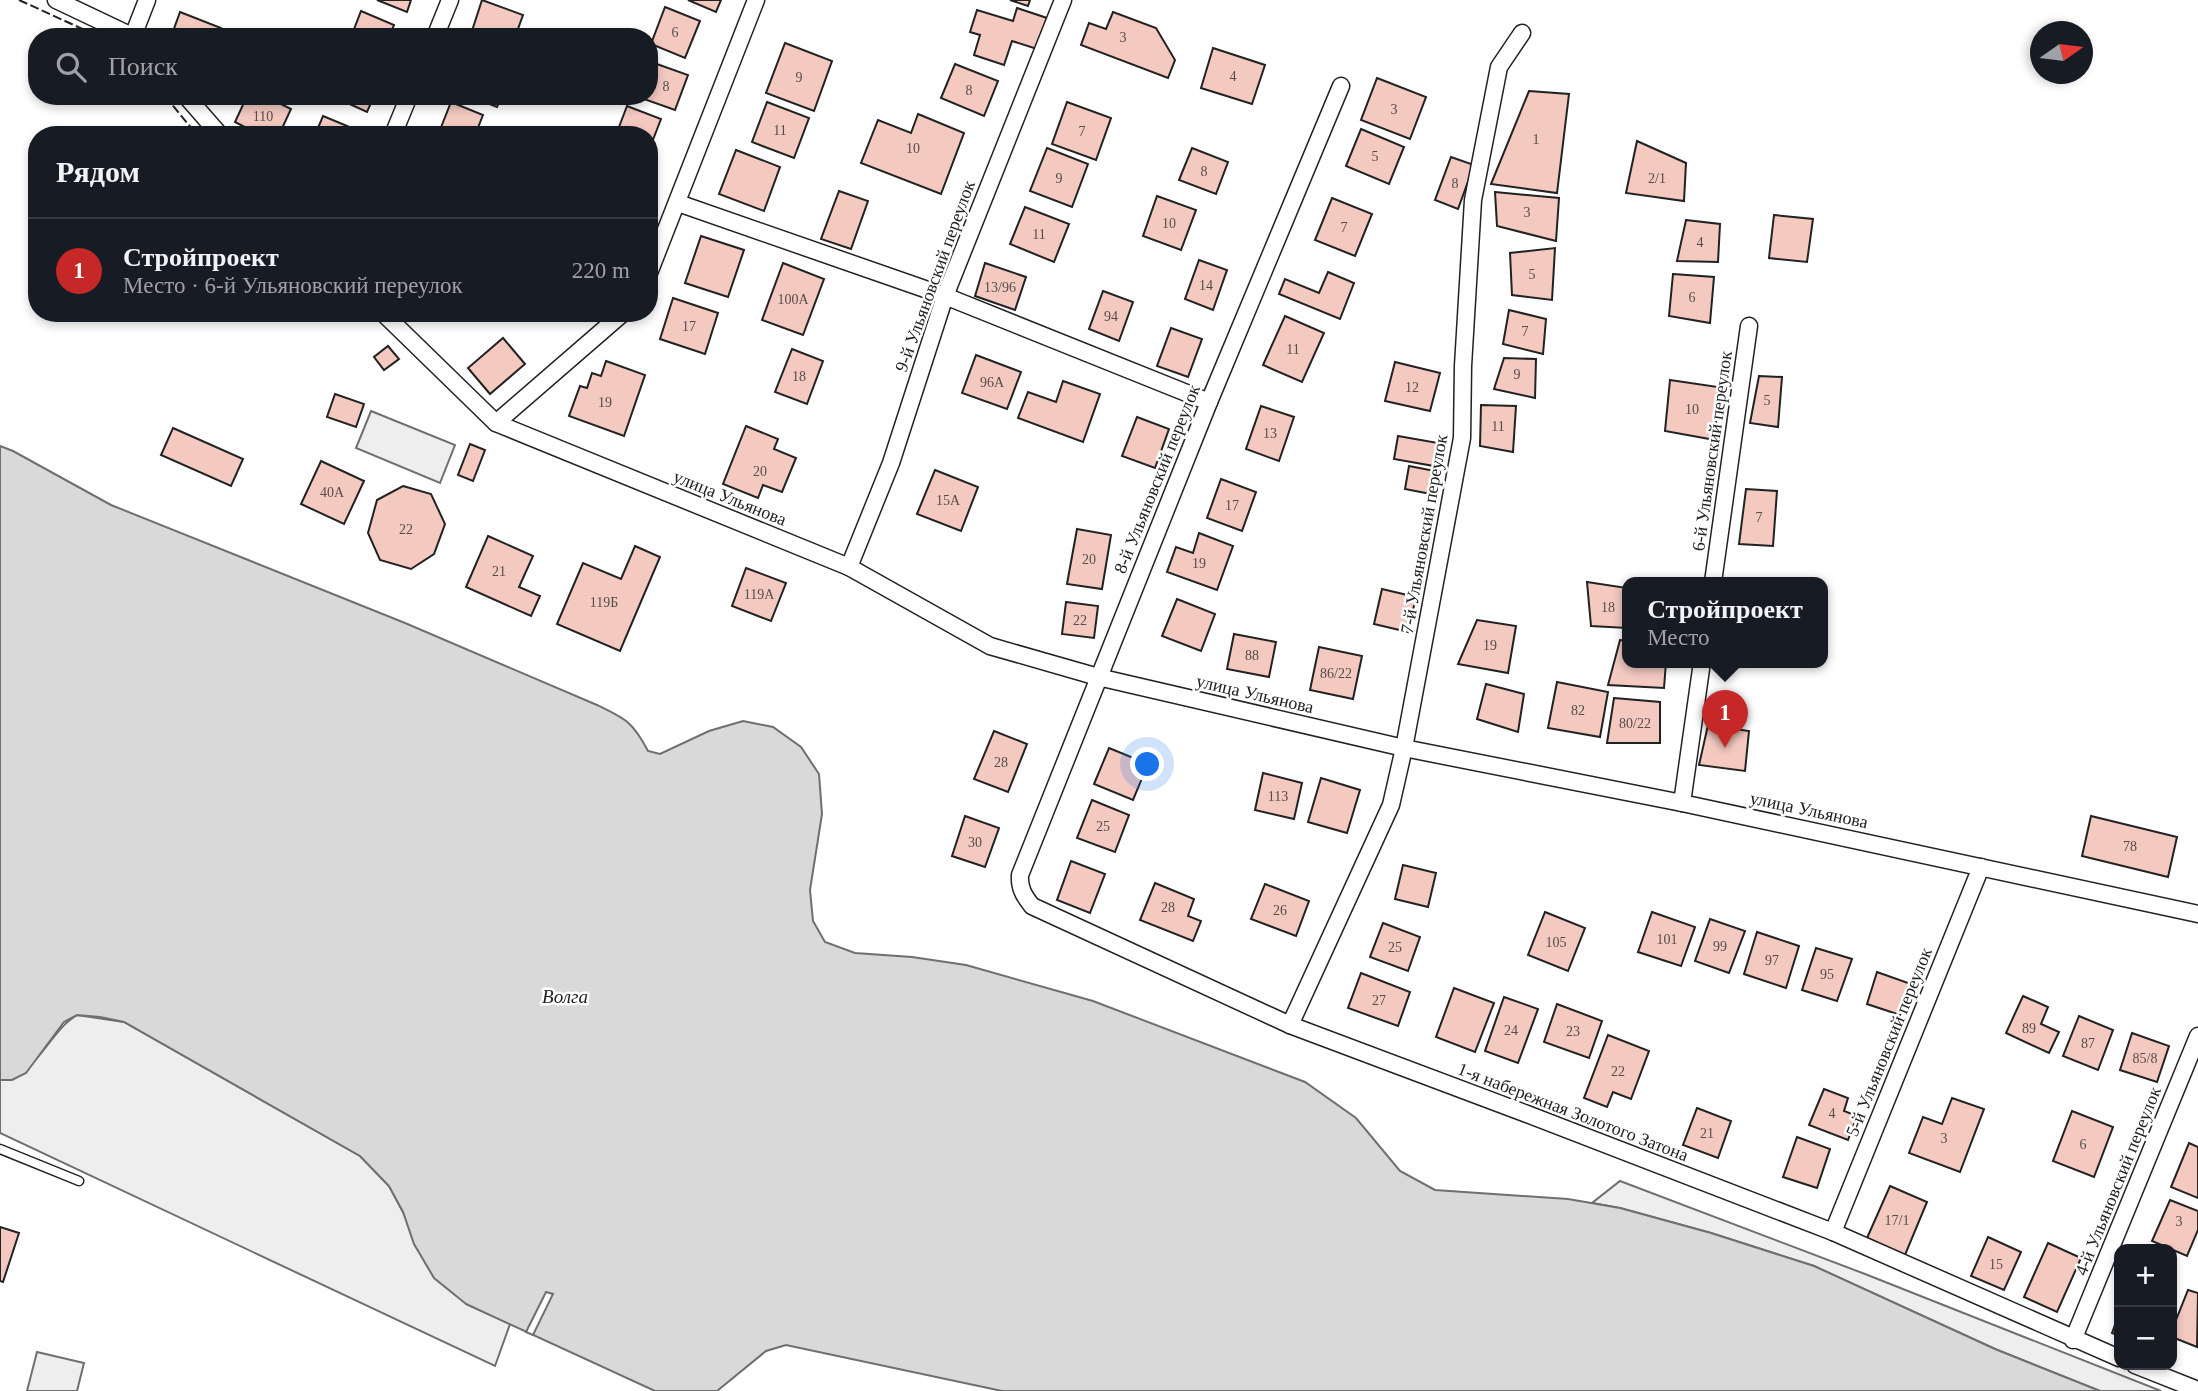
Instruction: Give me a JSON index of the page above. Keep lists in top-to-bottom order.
{
  "streets": {
    "street": [
      "9-й Ульяновский переулок",
      "6-й Ульяновский переулок",
      "8-й Ульяновский переулок",
      "улица Ульянова",
      "7-й Ульяновский переулок",
      "5-й Ульяновский переулок",
      "1-я набережная Золотого Затона",
      "4-й Ульяновский переулок"
    ]
  },
  "crossings": [
    ["9-й Ульяновский переулок", "улица Ульянова"],
    ["8-й Ульяновский переулок", "улица Ульянова"],
    ["8-й Ульяновский переулок", "1-я набережная Золотого Затона"],
    ["улица Ульянова", "7-й Ульяновский переулок"],
    ["улица Ульянова", "5-й Ульяновский переулок"],
    ["7-й Ульяновский переулок", "1-я набережная Золотого Затона"],
    ["5-й Ульяновский переулок", "1-я набережная Золотого Затона"],
    ["1-я набережная Золотого Затона", "4-й Ульяновский переулок"]
  ],
  "water": ["Волга"],
  "house_numbers": [
    "6",
    "3",
    "4",
    "9",
    "8",
    "8",
    "3",
    "110",
    "11",
    "7",
    "1",
    "10",
    "5",
    "8",
    "9",
    "2/1",
    "8",
    "3",
    "10",
    "7",
    "11",
    "4",
    "5",
    "14",
    "13/96",
    "6",
    "100А",
    "94",
    "17",
    "7",
    "11",
    "9",
    "18",
    "96А",
    "12",
    "5",
    "19",
    "10",
    "11",
    "13",
    "20",
    "40А",
    "15А",
    "17",
    "7",
    "22",
    "20",
    "19",
    "21",
    "119А",
    "119Б",
    "18",
    "22",
    "19",
    "88",
    "86/22",
    "82",
    "80/22",
    "28",
    "113",
    "25",
    "30",
    "78",
    "28",
    "26",
    "101",
    "105",
    "99",
    "25",
    "97",
    "95",
    "27",
    "89",
    "24",
    "23",
    "87",
    "85/8",
    "22",
    "4",
    "21",
    "3",
    "6",
    "17/1",
    "3",
    "15"
  ],
  "north": "right",
  "page": {
    "search": "Поиск",
    "heading": "Рядом",
    "list": [
      {
        "mark": "1",
        "name": "Стройпроект",
        "note": "Место · 6-й Ульяновский переулок",
        "value": "220 m"
      }
    ],
    "popup": ["Стройпроект", "Место"],
    "pins": "1",
    "map_buttons": ["+", "−"]
  }
}
